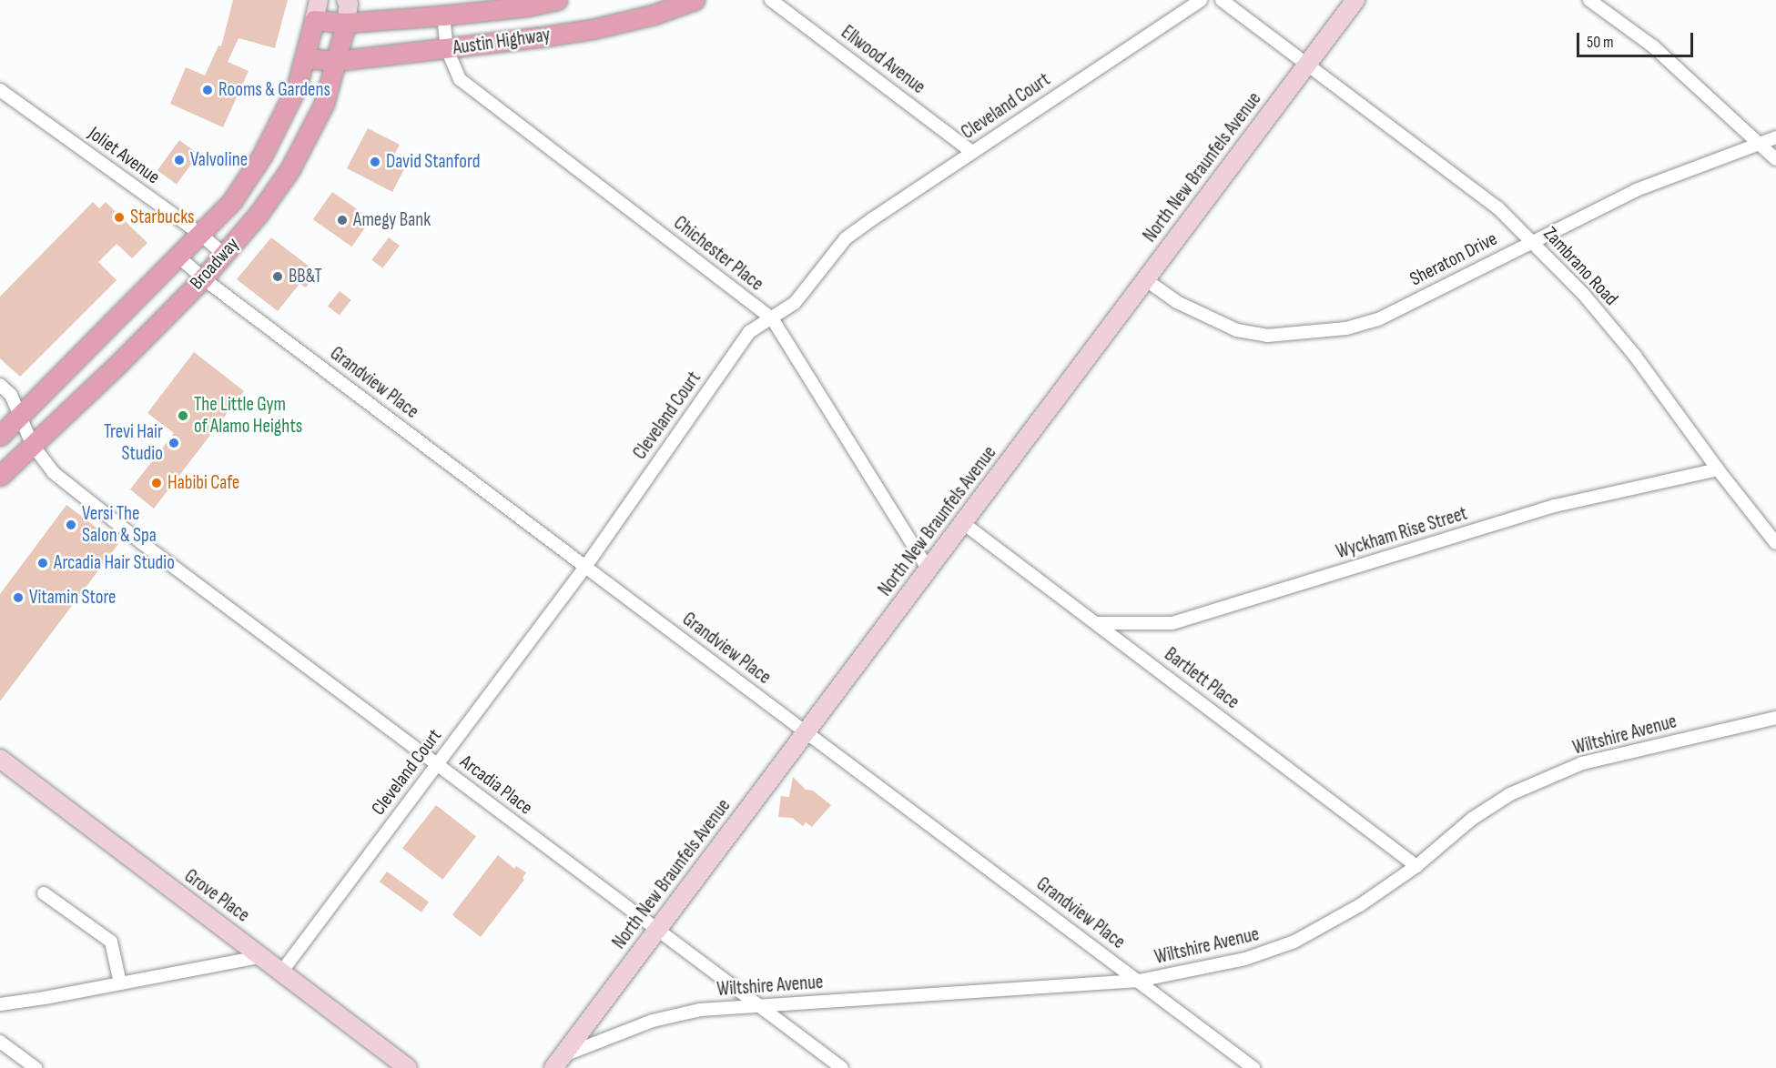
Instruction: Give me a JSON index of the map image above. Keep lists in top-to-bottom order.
{
  "streets": {
    "main road": ["Austin Highway", "Broadway"],
    "street": [
      "Ellwood Avenue",
      "Cleveland Court",
      "Joliet Avenue",
      "North New Braunfels Avenue",
      "Chichester Place",
      "Sheraton Drive",
      "Zambrano Road",
      "Grandview Place",
      "Wyckham Rise Street",
      "Bartlett Place",
      "Wiltshire Avenue",
      "Arcadia Place",
      "Grove Place"
    ]
  },
  "crossings": [
    ["Austin Highway", "Chichester Place"],
    ["Austin Highway", "Broadway"],
    ["Ellwood Avenue", "Cleveland Court"],
    ["Cleveland Court", "Chichester Place"],
    ["Cleveland Court", "Grandview Place"],
    ["Cleveland Court", "Arcadia Place"],
    ["Cleveland Court", "Grove Place"],
    ["Joliet Avenue", "Broadway"],
    ["North New Braunfels Avenue", "Chichester Place"],
    ["North New Braunfels Avenue", "Sheraton Drive"],
    ["North New Braunfels Avenue", "Zambrano Road"],
    ["North New Braunfels Avenue", "Grandview Place"],
    ["North New Braunfels Avenue", "Bartlett Place"],
    ["North New Braunfels Avenue", "Wiltshire Avenue"],
    ["North New Braunfels Avenue", "Arcadia Place"],
    ["Sheraton Drive", "Zambrano Road"],
    ["Broadway", "Grandview Place"],
    ["Broadway", "Arcadia Place"],
    ["Zambrano Road", "Wyckham Rise Street"],
    ["Grandview Place", "Wiltshire Avenue"],
    ["Wyckham Rise Street", "Bartlett Place"],
    ["Bartlett Place", "Wiltshire Avenue"],
    ["Wiltshire Avenue", "Arcadia Place"]
  ],
  "places": [
    "Rooms & Gardens",
    "Valvoline",
    "David Stanford",
    "Starbucks",
    "Amegy Bank",
    "BB&T",
    "The Little Gym of Alamo Heights",
    "Trevi Hair Studio",
    "Habibi Cafe",
    "Versi The Salon & Spa",
    "Arcadia Hair Studio",
    "Vitamin Store"
  ],
  "scale_bar": "50 m"
}
